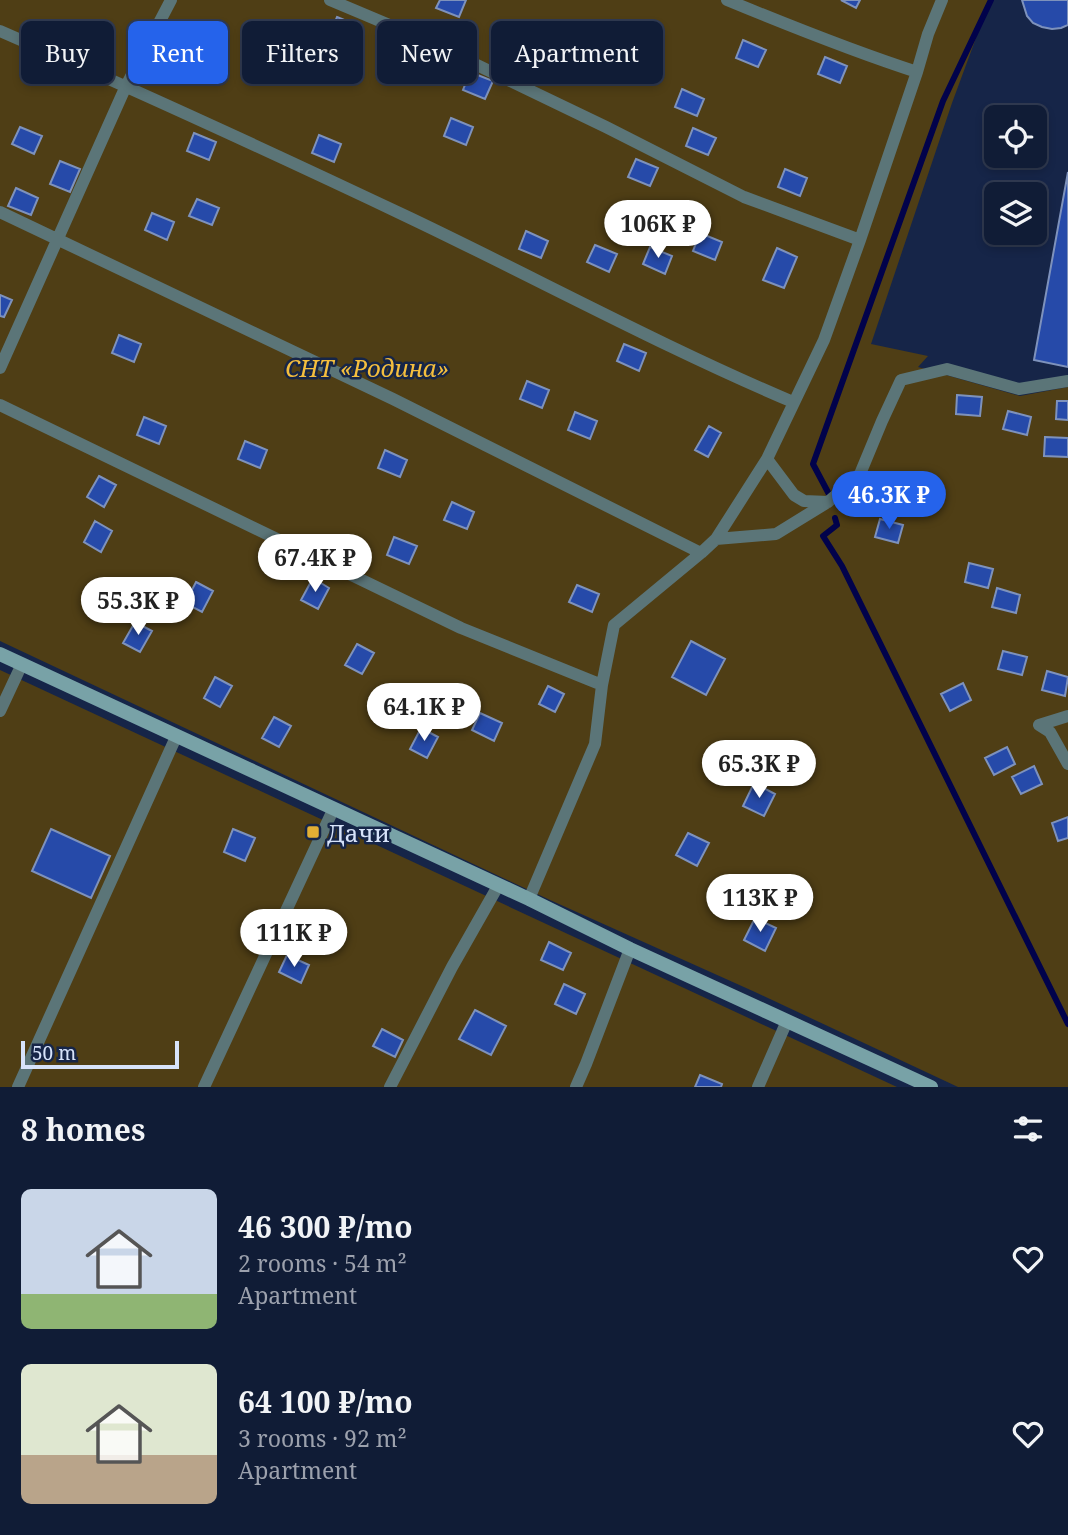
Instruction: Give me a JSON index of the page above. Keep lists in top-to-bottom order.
{
  "parks": ["СНТ «Родина»"],
  "places": {
    "transit": ["Дачи"]
  },
  "scale_bar": "50 m",
  "page": {
    "chip": [
      "Buy",
      "Rent",
      "Filters",
      "New",
      "Apartment"
    ],
    "price": [
      "106K ₽",
      "46.3K ₽",
      "67.4K ₽",
      "55.3K ₽",
      "64.1K ₽",
      "65.3K ₽",
      "113K ₽",
      "111K ₽"
    ],
    "scale": "50 m",
    "heading": "8 homes",
    "list": [
      {
        "name": "46 300 ₽/mo",
        "note": "2 rooms · 54 m² · Apartment"
      },
      {
        "name": "64 100 ₽/mo",
        "note": "3 rooms · 92 m² · Apartment"
      }
    ]
  }
}
